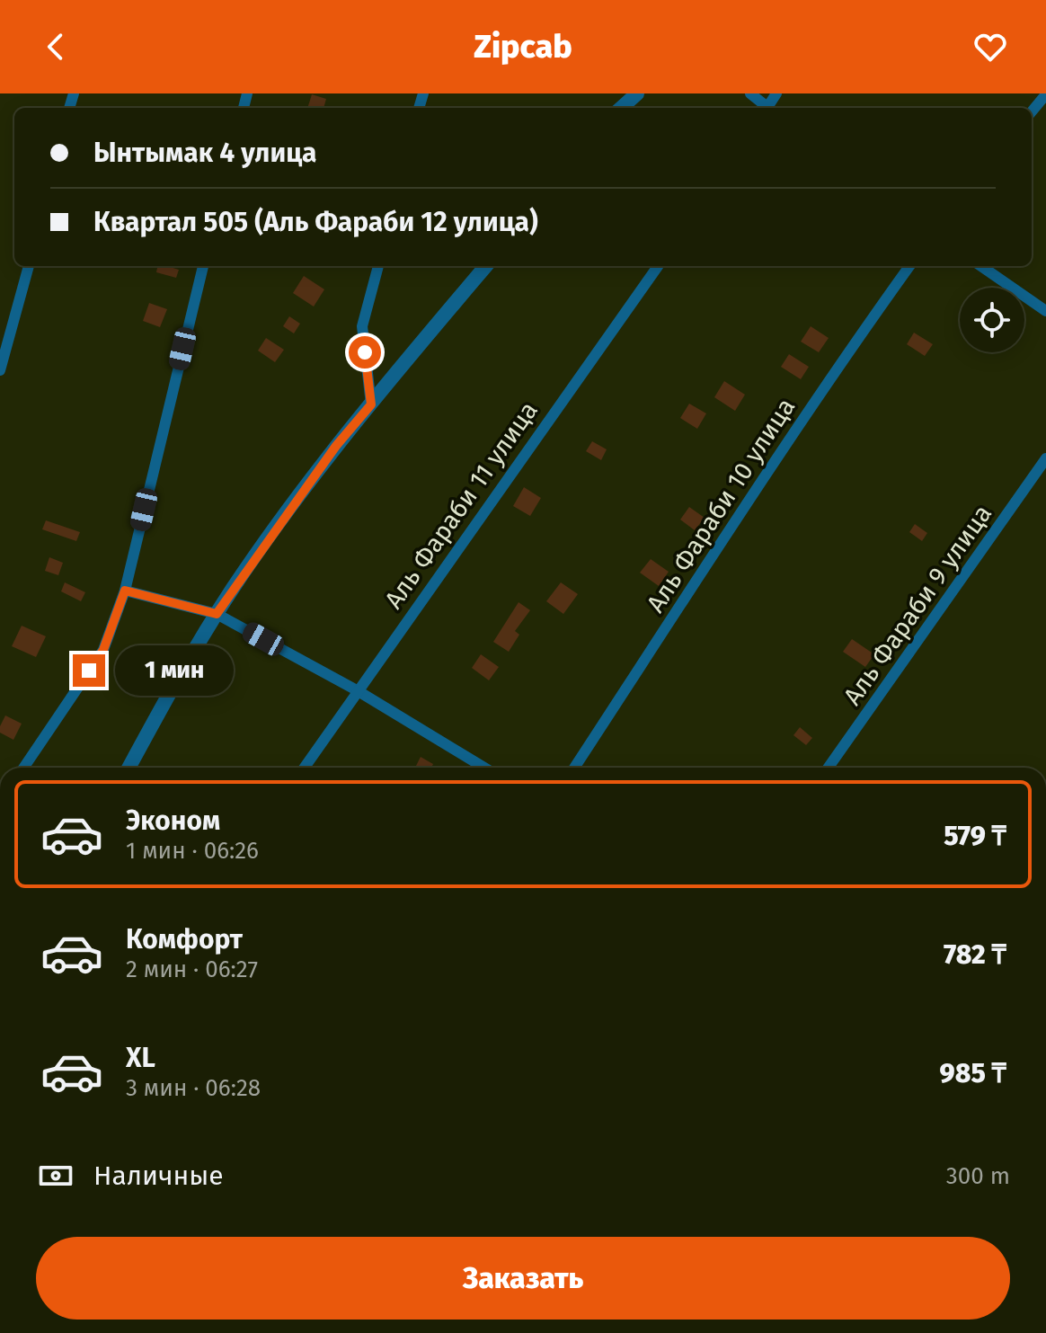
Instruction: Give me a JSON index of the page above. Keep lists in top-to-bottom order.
{
  "streets": {
    "street": ["Аль Фараби 11 улица", "Аль Фараби 10 улица", "Аль Фараби 9 улица"]
  },
  "page": {
    "header": "Zipcab",
    "banner": ["Ынтымак 4 улица", "Квартал 505 (Аль Фараби 12 улица)"],
    "bubble": "1 мин",
    "list": [
      {
        "name": "Эконом",
        "note": "1 мин · 06:26",
        "value": "579 ₸"
      },
      {
        "name": "Комфорт",
        "note": "2 мин · 06:27",
        "value": "782 ₸"
      },
      {
        "name": "XL",
        "note": "3 мин · 06:28",
        "value": "985 ₸"
      }
    ],
    "pay": ["Наличные", "300 m"],
    "buttons": "Заказать"
  }
}
